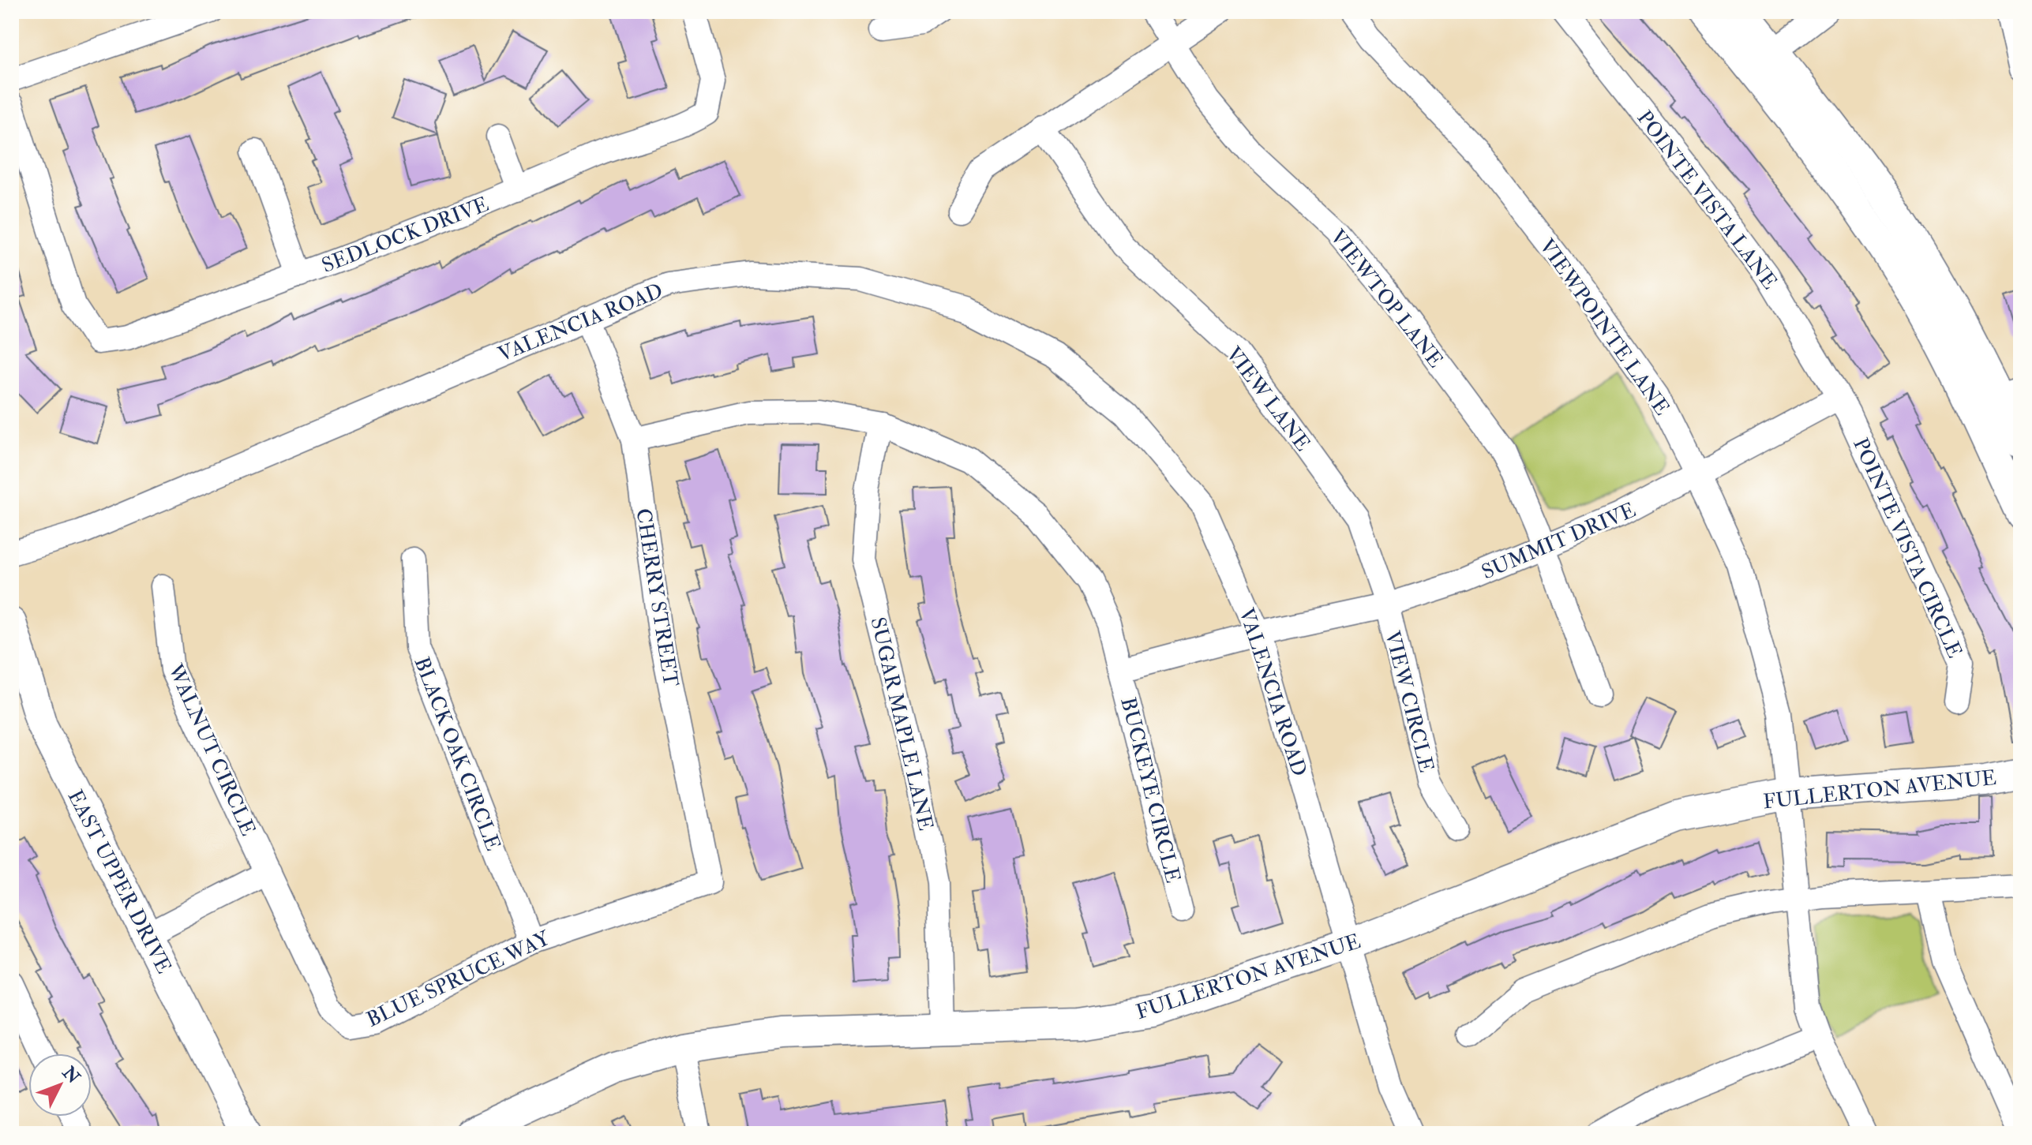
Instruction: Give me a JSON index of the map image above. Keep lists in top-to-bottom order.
{
  "streets": {
    "main road": ["FULLERTON AVENUE", "EAST UPPER DRIVE"],
    "street": [
      "POINTE VISTA LANE",
      "SEDLOCK DRIVE",
      "VIEWTOP LANE",
      "VALENCIA ROAD",
      "VIEWPOINTE LANE",
      "VIEW LANE",
      "SUMMIT DRIVE",
      "POINTE VISTA CIRCLE",
      "CHERRY STREET",
      "VIEW CIRCLE",
      "SUGAR MAPLE LANE",
      "WALNUT CIRCLE",
      "BLACK OAK CIRCLE",
      "BUCKEYE CIRCLE",
      "BLUE SPRUCE WAY"
    ]
  },
  "crossings": [
    ["POINTE VISTA LANE", "SUMMIT DRIVE"],
    ["POINTE VISTA LANE", "POINTE VISTA CIRCLE"],
    ["VIEWTOP LANE", "SUMMIT DRIVE"],
    ["VALENCIA ROAD", "SUMMIT DRIVE"],
    ["VALENCIA ROAD", "CHERRY STREET"],
    ["VALENCIA ROAD", "FULLERTON AVENUE"],
    ["VIEWPOINTE LANE", "SUMMIT DRIVE"],
    ["VIEWPOINTE LANE", "FULLERTON AVENUE"],
    ["VIEW LANE", "SUMMIT DRIVE"],
    ["VIEW LANE", "VIEW CIRCLE"],
    ["SUMMIT DRIVE", "POINTE VISTA CIRCLE"],
    ["SUMMIT DRIVE", "VIEW CIRCLE"],
    ["SUMMIT DRIVE", "BUCKEYE CIRCLE"],
    ["CHERRY STREET", "BUCKEYE CIRCLE"],
    ["CHERRY STREET", "BLUE SPRUCE WAY"],
    ["SUGAR MAPLE LANE", "FULLERTON AVENUE"],
    ["SUGAR MAPLE LANE", "BUCKEYE CIRCLE"],
    ["WALNUT CIRCLE", "BLUE SPRUCE WAY"],
    ["BLACK OAK CIRCLE", "BLUE SPRUCE WAY"]
  ],
  "north": "top right"
}
